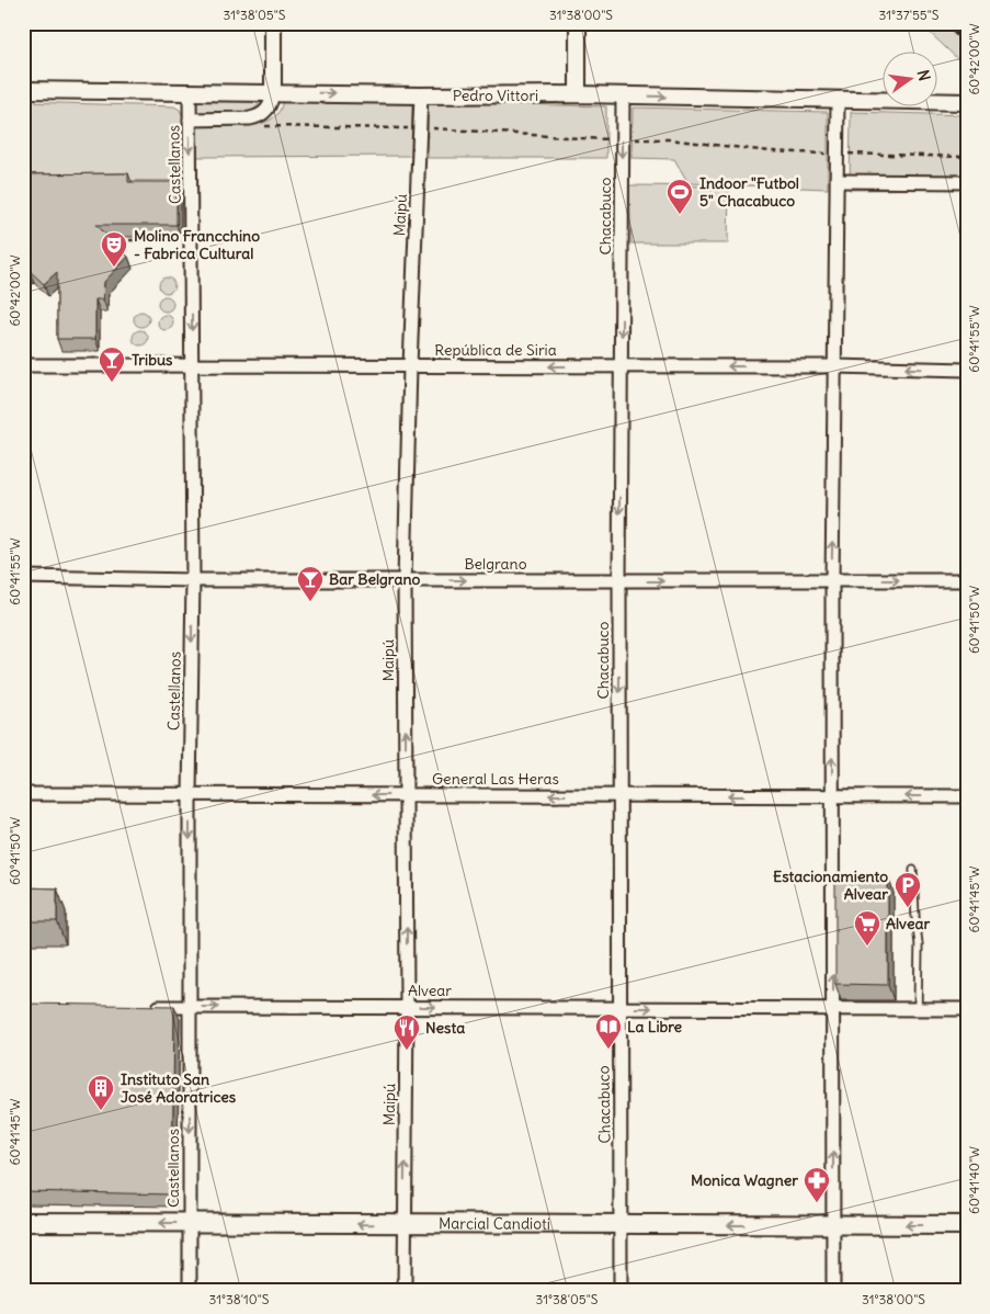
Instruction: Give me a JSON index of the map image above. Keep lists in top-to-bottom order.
{
  "streets": {
    "main road": ["Marcial Candioti"],
    "street": [
      "Pedro Vittori",
      "Castellanos",
      "Maipú",
      "Chacabuco",
      "República de Siria",
      "Belgrano",
      "General Las Heras",
      "Alvear"
    ]
  },
  "crossings": [
    ["Pedro Vittori", "Castellanos"],
    ["Pedro Vittori", "Maipú"],
    ["Pedro Vittori", "Chacabuco"],
    ["Castellanos", "República de Siria"],
    ["Castellanos", "Belgrano"],
    ["Castellanos", "General Las Heras"],
    ["Castellanos", "Alvear"],
    ["Castellanos", "Marcial Candioti"],
    ["Maipú", "República de Siria"],
    ["Maipú", "Belgrano"],
    ["Maipú", "General Las Heras"],
    ["Maipú", "Alvear"],
    ["Maipú", "Marcial Candioti"],
    ["Chacabuco", "República de Siria"],
    ["Chacabuco", "Belgrano"],
    ["Chacabuco", "General Las Heras"],
    ["Chacabuco", "Alvear"],
    ["Chacabuco", "Marcial Candioti"]
  ],
  "one_way": [
    "Pedro Vittori",
    "Castellanos",
    "Maipú",
    "Chacabuco",
    "República de Siria",
    "Belgrano",
    "General Las Heras",
    "Alvear",
    "Marcial Candioti"
  ],
  "places": {
    "sports": ["Indoor \"Futbol 5\" Chacabuco"],
    "theatre": ["Molino Francchino - Fabrica Cultural"],
    "bar": ["Tribus", "Bar Belgrano"],
    "parking": ["Estacionamiento Alvear"],
    "supermarket": ["Alvear"],
    "library": ["La Libre"],
    "restaurant": ["Nesta"],
    "building": ["Instituto San José Adoratrices"],
    "pharmacy": ["Monica Wagner"]
  },
  "north": "right",
  "coordinates": [
    "31°38'05\"S",
    "31°38'00\"S",
    "31°37'55\"S",
    "60°42'00\"W",
    "60°41'55\"W",
    "60°41'50\"W",
    "60°41'45\"W",
    "60°41'40\"W",
    "31°38'10\"S"
  ]
}
